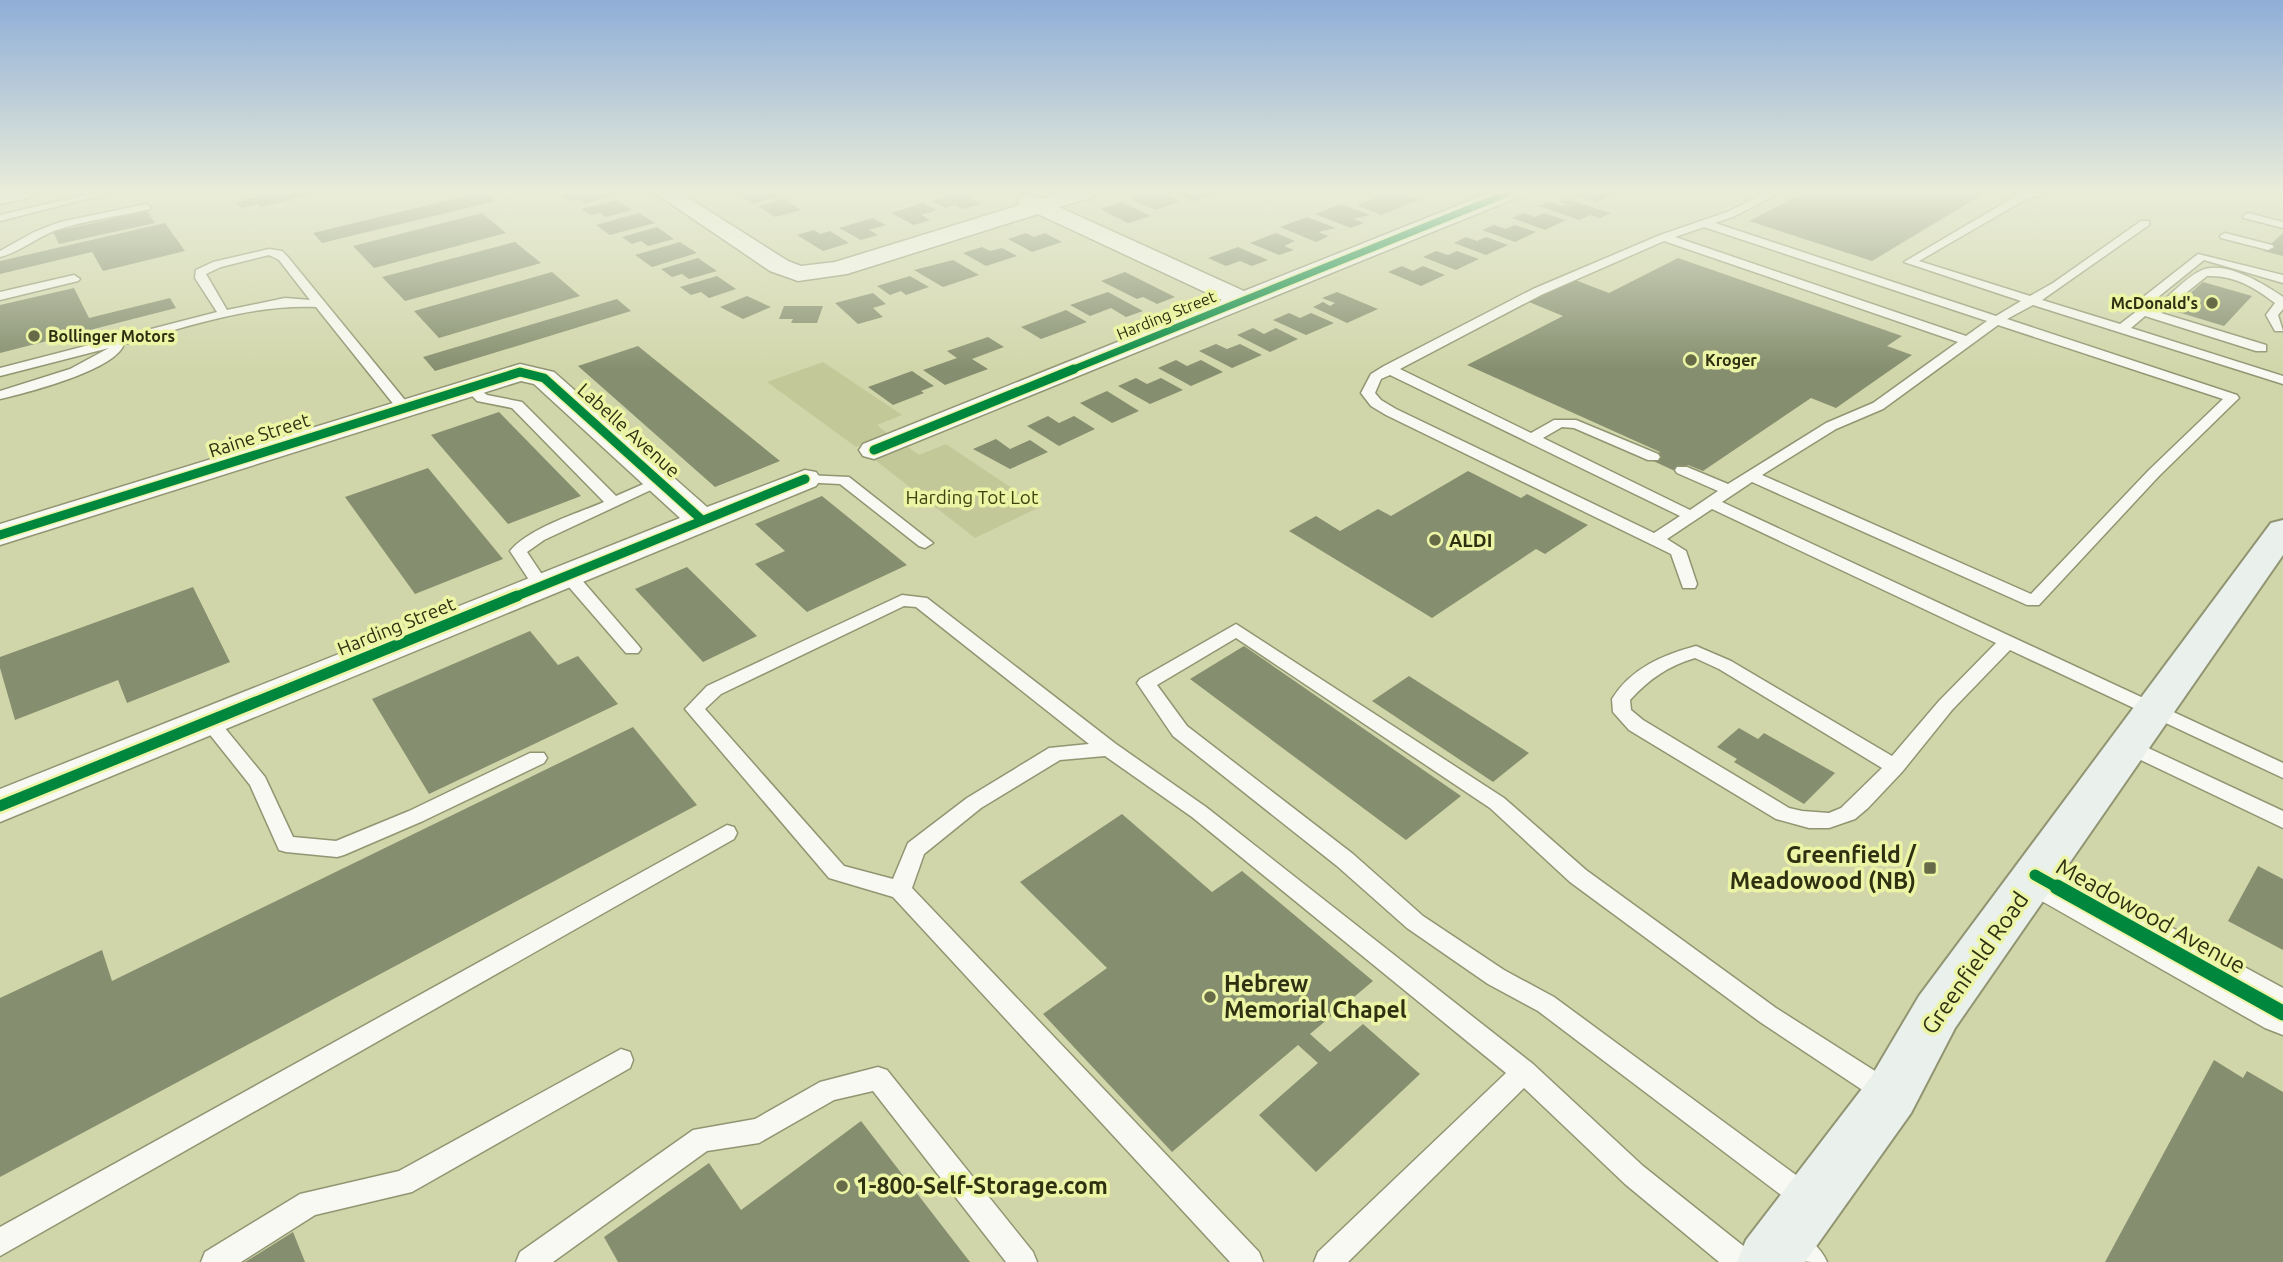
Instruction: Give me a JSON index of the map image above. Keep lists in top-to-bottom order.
{
  "streets": {
    "main road": ["Greenfield Road"],
    "street": [
      "Harding Street",
      "Labelle Avenue",
      "Raine Street",
      "Meadowood Avenue"
    ]
  },
  "crossings": [
    ["Harding Street", "Labelle Avenue"],
    ["Labelle Avenue", "Raine Street"],
    ["Meadowood Avenue", "Greenfield Road"]
  ],
  "parks": ["Harding Tot Lot"],
  "places": {
    "other": [
      "McDonald's",
      "Bollinger Motors",
      "Kroger",
      "ALDI",
      "Hebrew Memorial Chapel",
      "1-800-Self-Storage.com"
    ],
    "transit": ["Greenfield / Meadowood (NB)"]
  }
}
